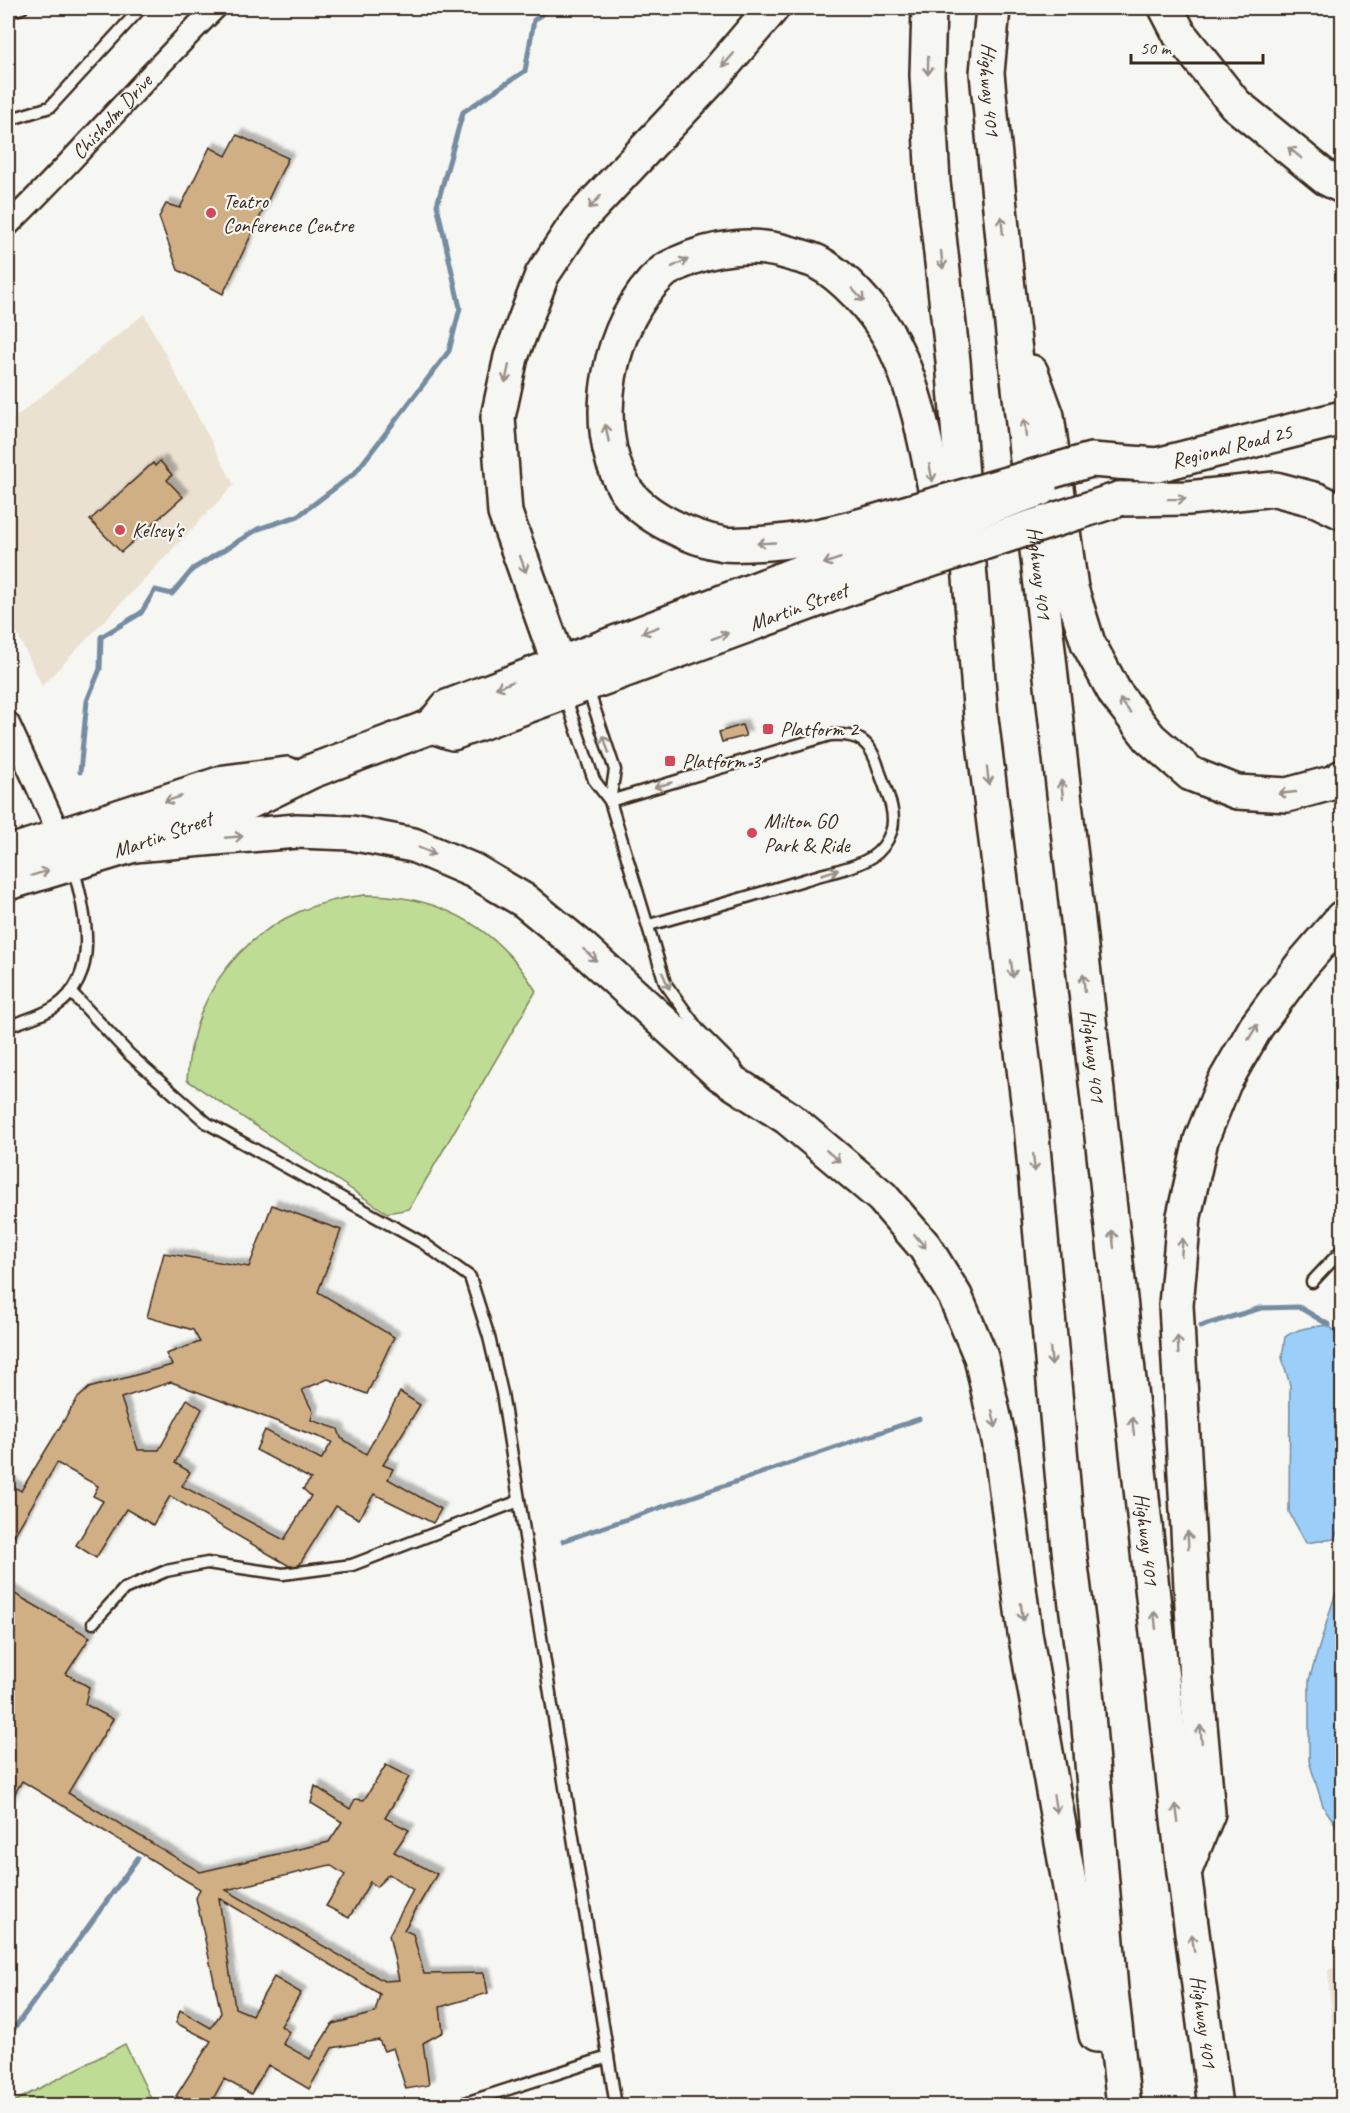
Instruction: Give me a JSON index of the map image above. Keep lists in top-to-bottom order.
{
  "streets": {
    "main road": ["Highway 401", "Regional Road 25", "Martin Street"],
    "street": ["Chisholm Drive"]
  },
  "crossings": [
    ["Regional Road 25", "Martin Street"]
  ],
  "places": {
    "other": ["Teatro Conference Centre", "Kelsey's", "Milton GO Park & Ride"],
    "transit": ["Platform 2", "Platform 3"]
  },
  "scale_bar": "50 m"
}
